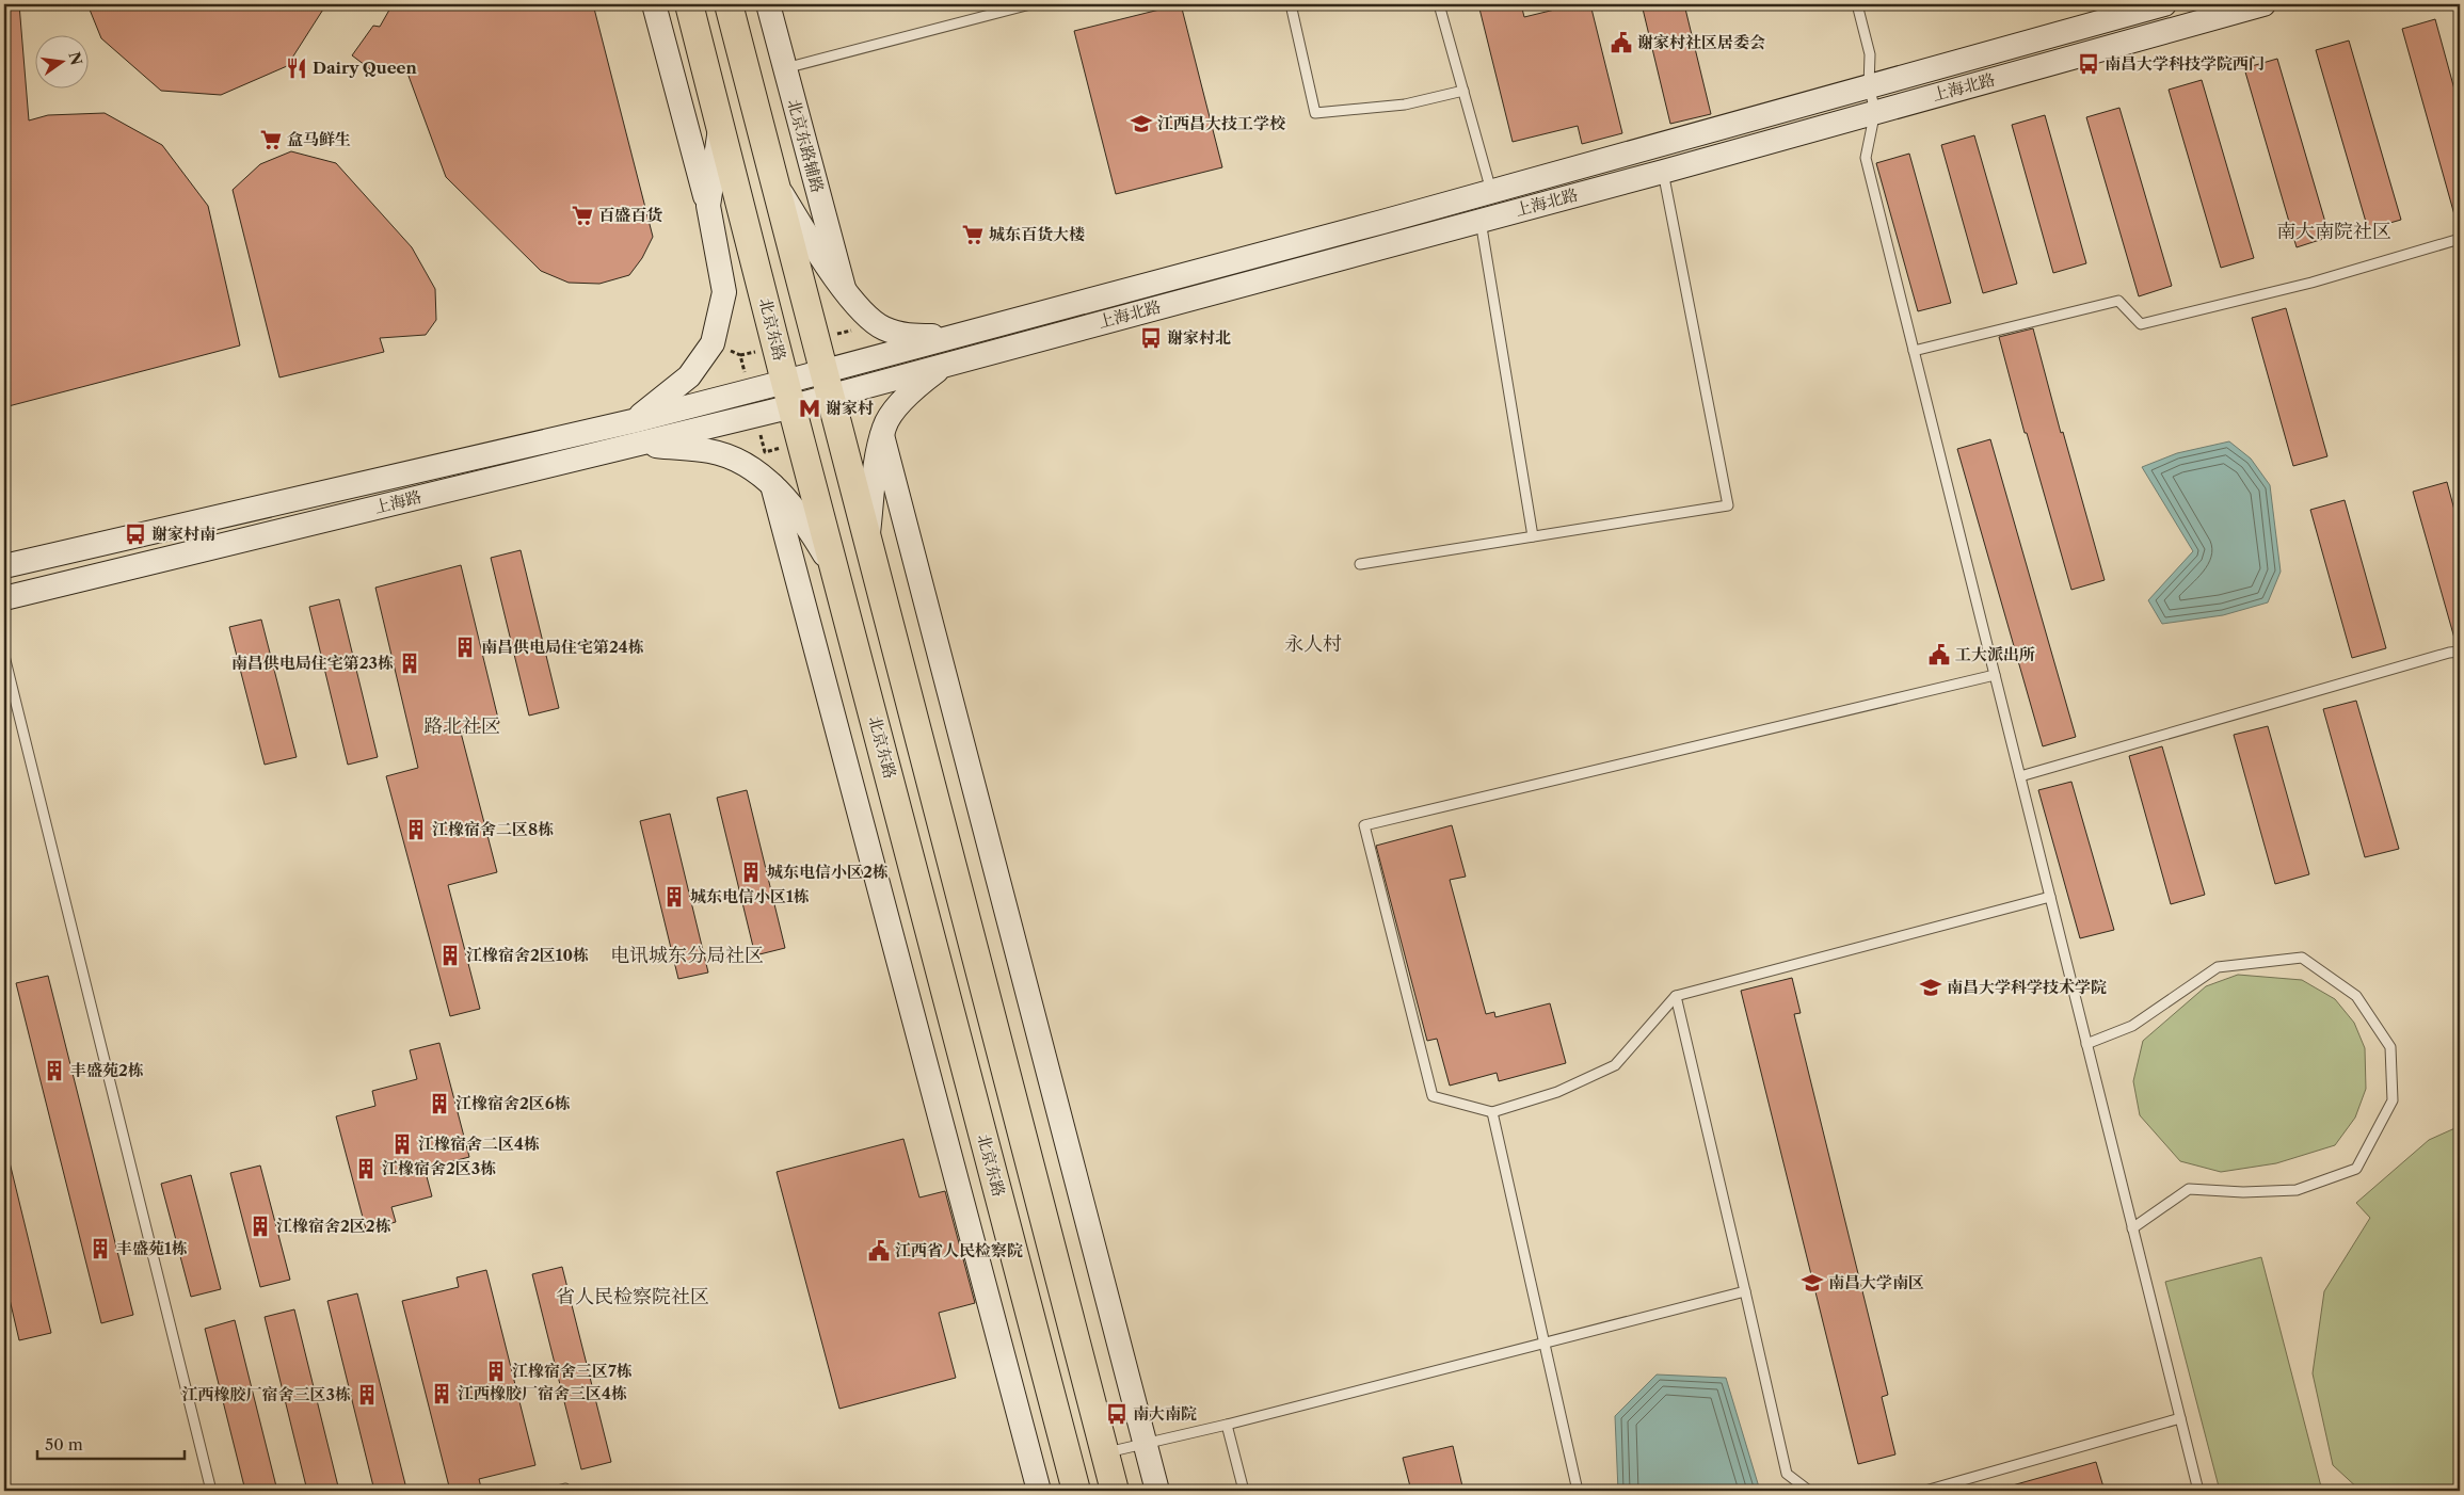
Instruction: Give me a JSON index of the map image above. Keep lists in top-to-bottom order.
{
  "streets": {
    "main road": [
      "上海北路",
      "北京东路辅路",
      "北京东路",
      "上海路"
    ]
  },
  "crossings": [
    ["北京东路", "上海路"]
  ],
  "districts": [
    "南大南院社区",
    "永人村",
    "路北社区",
    "电讯城东分局社区",
    "省人民检察院社区"
  ],
  "places": {
    "public building": ["谢家村社区居委会", "工大派出所", "江西省人民检察院"],
    "bus stop": [
      "南昌大学科技学院西门",
      "谢家村北",
      "谢家村南",
      "南大南院"
    ],
    "restaurant": ["Dairy Queen"],
    "school or university": ["江西昌大技工学校", "南昌大学科学技术学院", "南昌大学南区"],
    "supermarket": ["盒马鲜生", "百盛百货", "城东百货大楼"],
    "metro station": ["谢家村"],
    "building": [
      "南昌供电局住宅第24栋",
      "南昌供电局住宅第23栋",
      "江橡宿舍二区8栋",
      "城东电信小区2栋",
      "城东电信小区1栋",
      "江橡宿舍2区10栋",
      "丰盛苑2栋",
      "江橡宿舍2区6栋",
      "江橡宿舍二区4栋",
      "江橡宿舍2区3栋",
      "江橡宿舍2区2栋",
      "丰盛苑1栋",
      "江橡宿舍三区7栋",
      "江西橡胶厂宿舍三区4栋",
      "江西橡胶厂宿舍三区3栋"
    ]
  },
  "scale_bar": "50 m",
  "north": "right"
}
